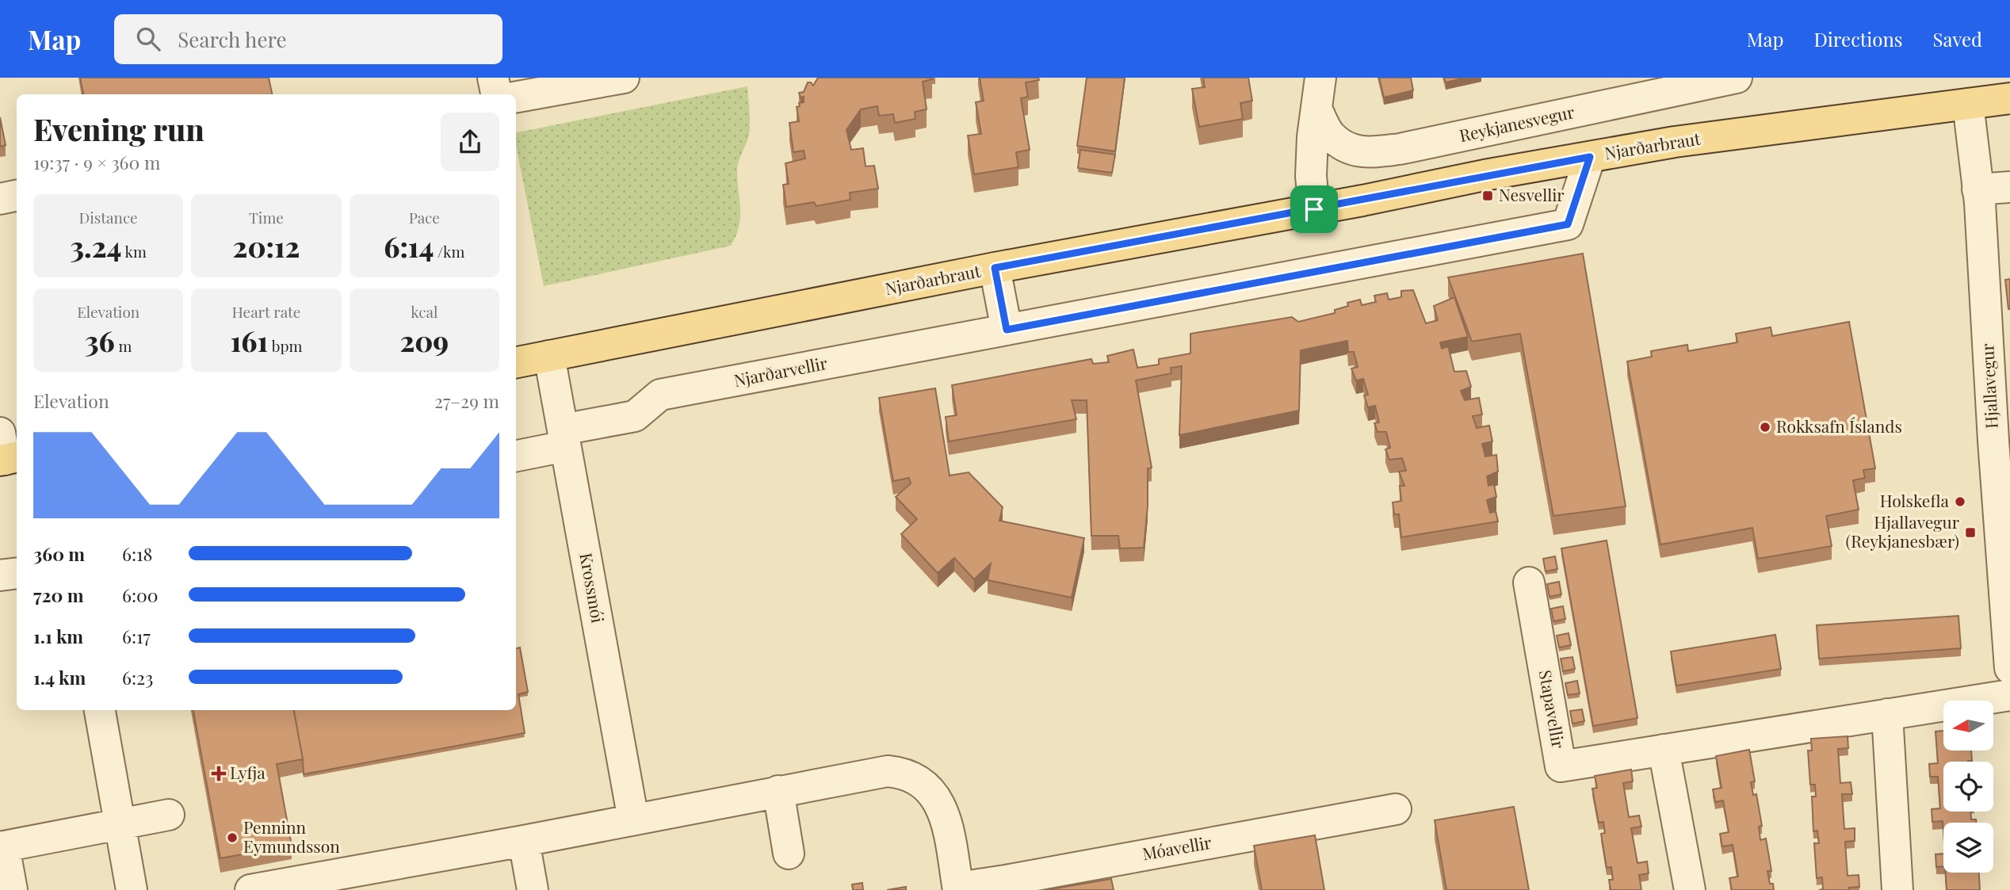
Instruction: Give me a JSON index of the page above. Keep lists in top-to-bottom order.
{
  "streets": {
    "main road": ["Njarðarbraut"],
    "street": [
      "Reykjanesvegur",
      "Njarðarvellir",
      "Hjallavegur",
      "Krossmói",
      "Stapavellir",
      "Móavellir"
    ]
  },
  "crossings": [
    ["Njarðarbraut", "Njarðarvellir"],
    ["Njarðarbraut", "Hjallavegur"],
    ["Njarðarbraut", "Krossmói"],
    ["Njarðarvellir", "Krossmói"]
  ],
  "places": {
    "transit": ["Nesvellir", "Hjallavegur (Reykjanesbær)"],
    "other": ["Rokksafn Íslands", "Holskefla", "Penninn Eymundsson"],
    "health": ["Lyfja"]
  },
  "north": "left",
  "page": {
    "header": "Map",
    "search": "Search here",
    "nav": ["Map", "Directions", "Saved"],
    "heading": ["Evening run", "19:37 · 9 × 360 m"],
    "stats": [
      ["Distance", "3.24 km"],
      ["Time", "20:12"],
      ["Pace", "6:14 /km"],
      ["Elevation", "36 m"],
      ["Heart rate", "161 bpm"],
      ["kcal", "209"]
    ],
    "chart": ["Elevation", "27–29 m"],
    "list": [
      {
        "name": "360 m",
        "note": "6:18"
      },
      {
        "name": "720 m",
        "note": "6:00"
      },
      {
        "name": "1.1 km",
        "note": "6:17"
      },
      {
        "name": "1.4 km",
        "note": "6:23"
      }
    ]
  }
}
